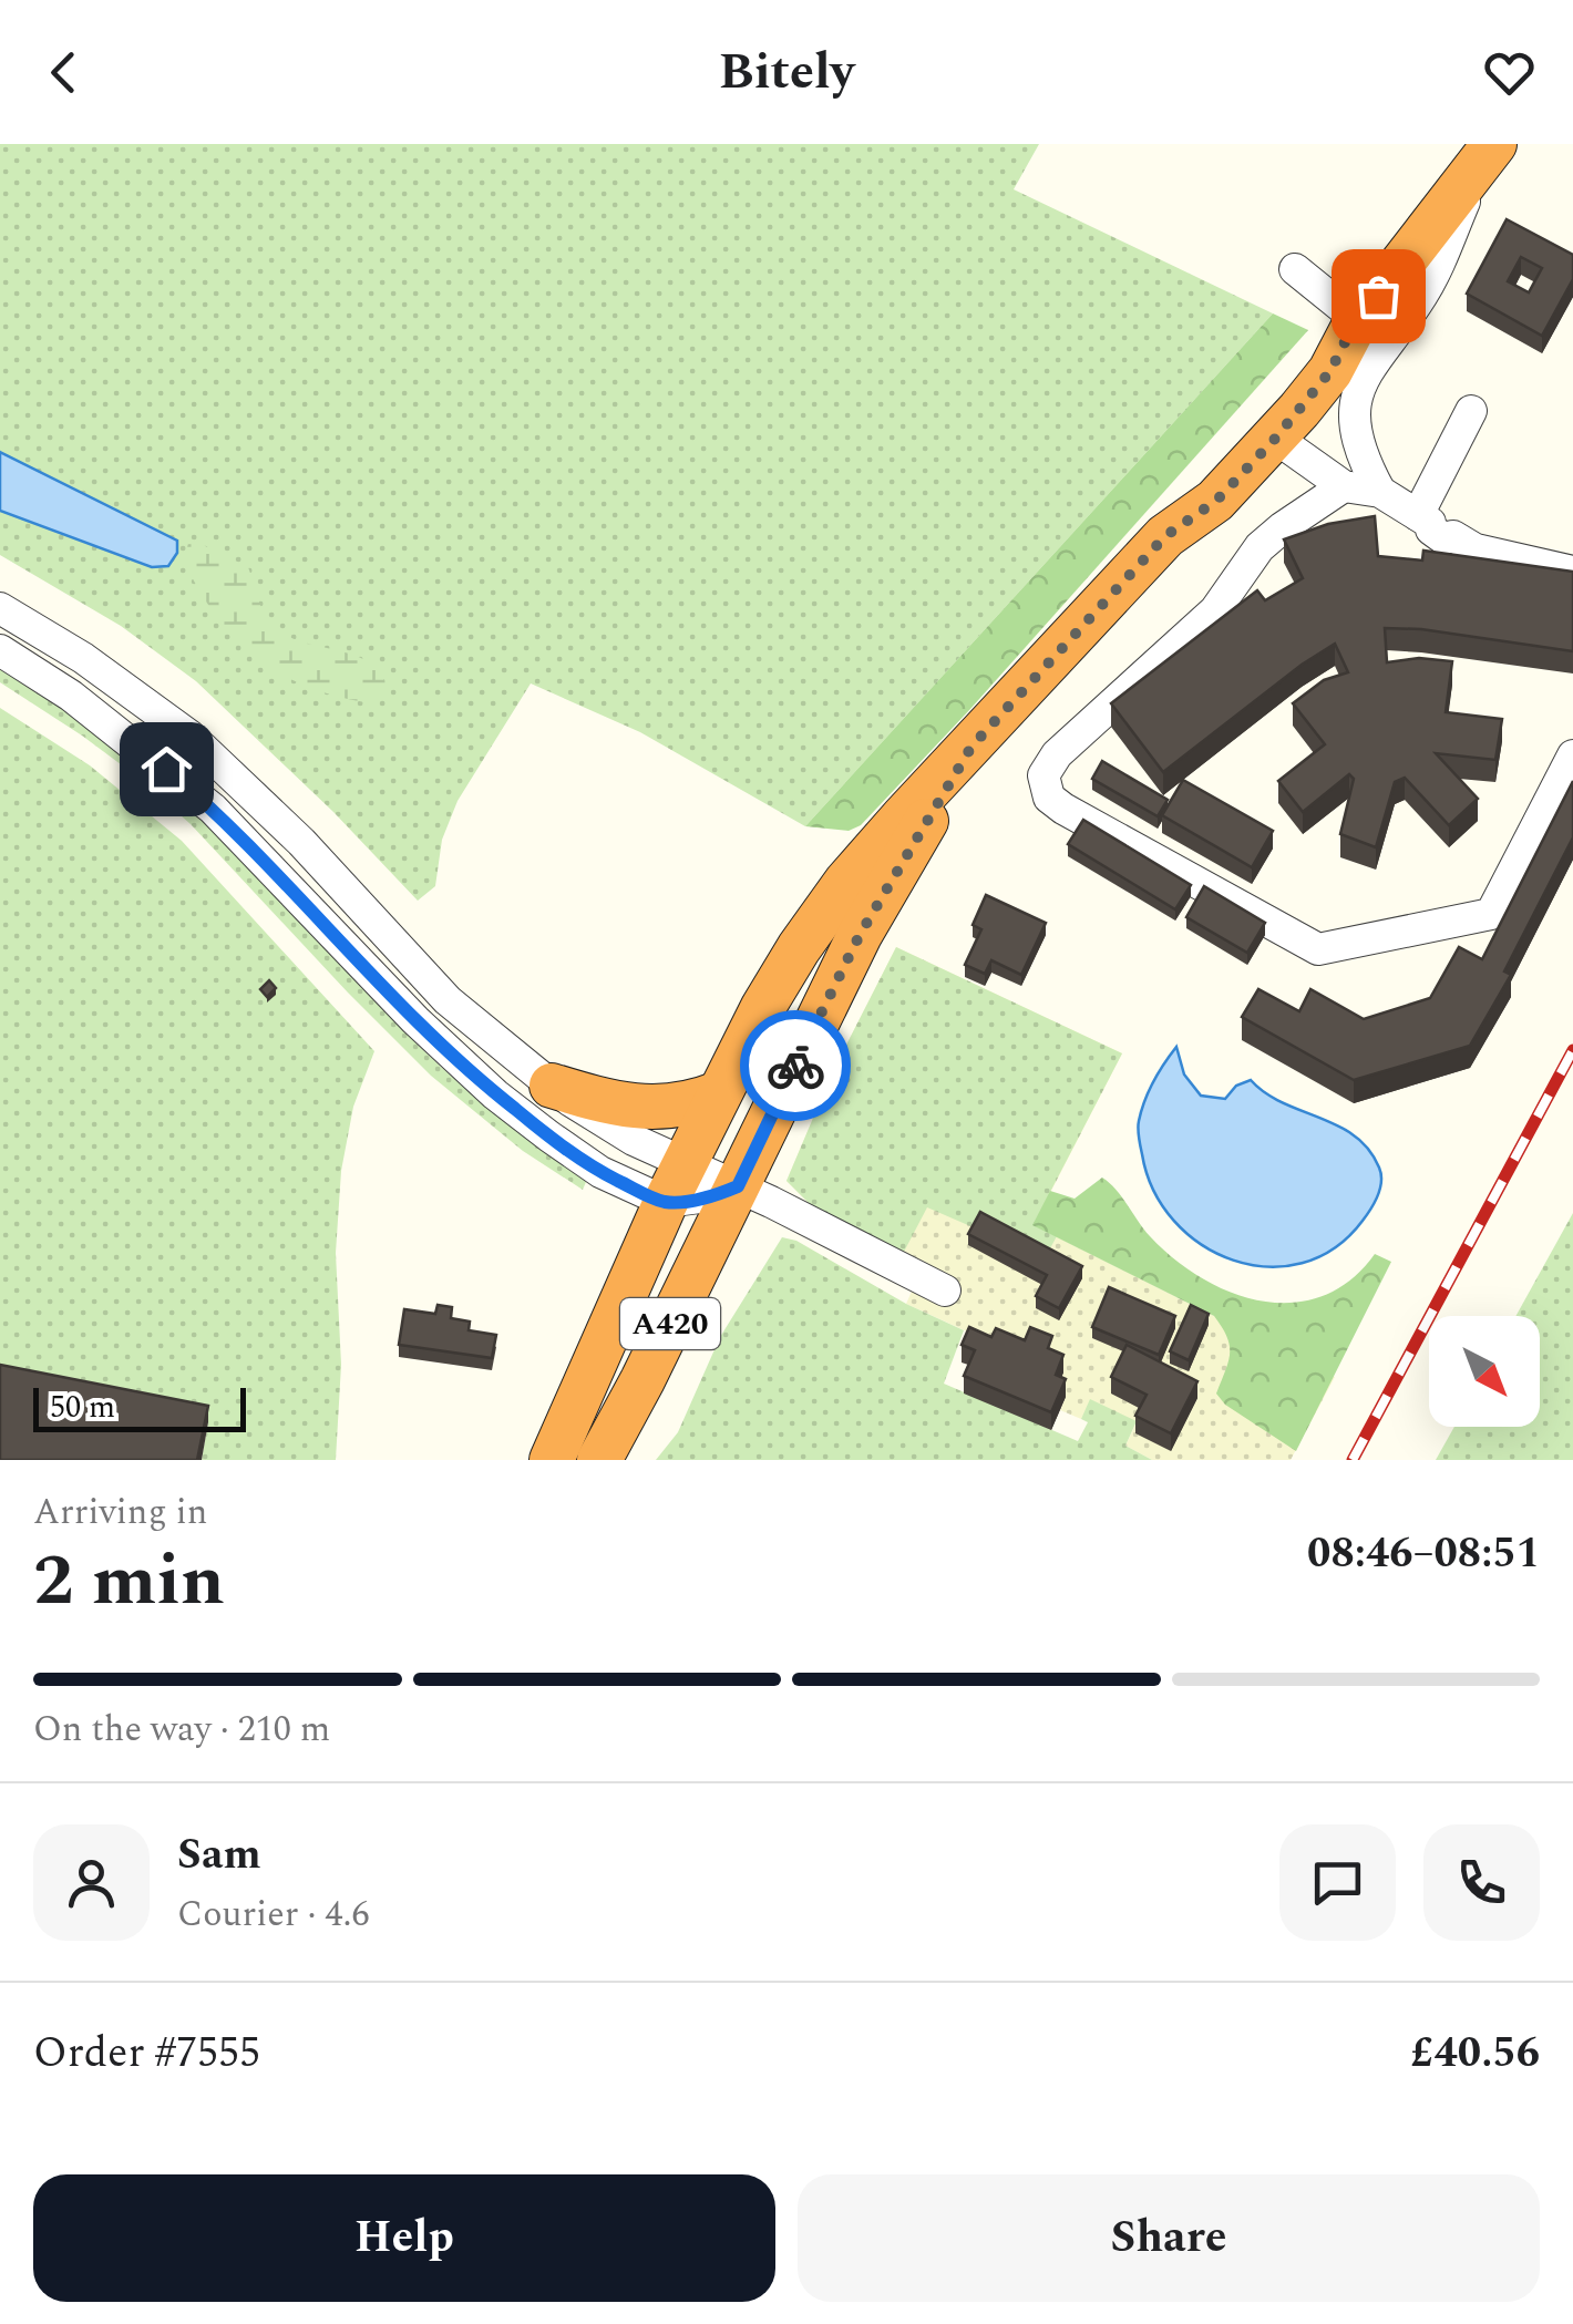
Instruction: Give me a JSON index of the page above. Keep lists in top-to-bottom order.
{
  "streets": {
    "highway": ["A420"]
  },
  "scale_bar": "50 m",
  "north": "bottom right",
  "page": {
    "header": "Bitely",
    "scale": "50 m",
    "heading": ["2 min", "Arriving in", "08:46–08:51"],
    "panel": [
      "Sam",
      "Courier · 4.6",
      "Order #7555",
      "£40.56"
    ],
    "bar": "On the way · 210 m",
    "buttons": ["Help", "Share"]
  }
}
